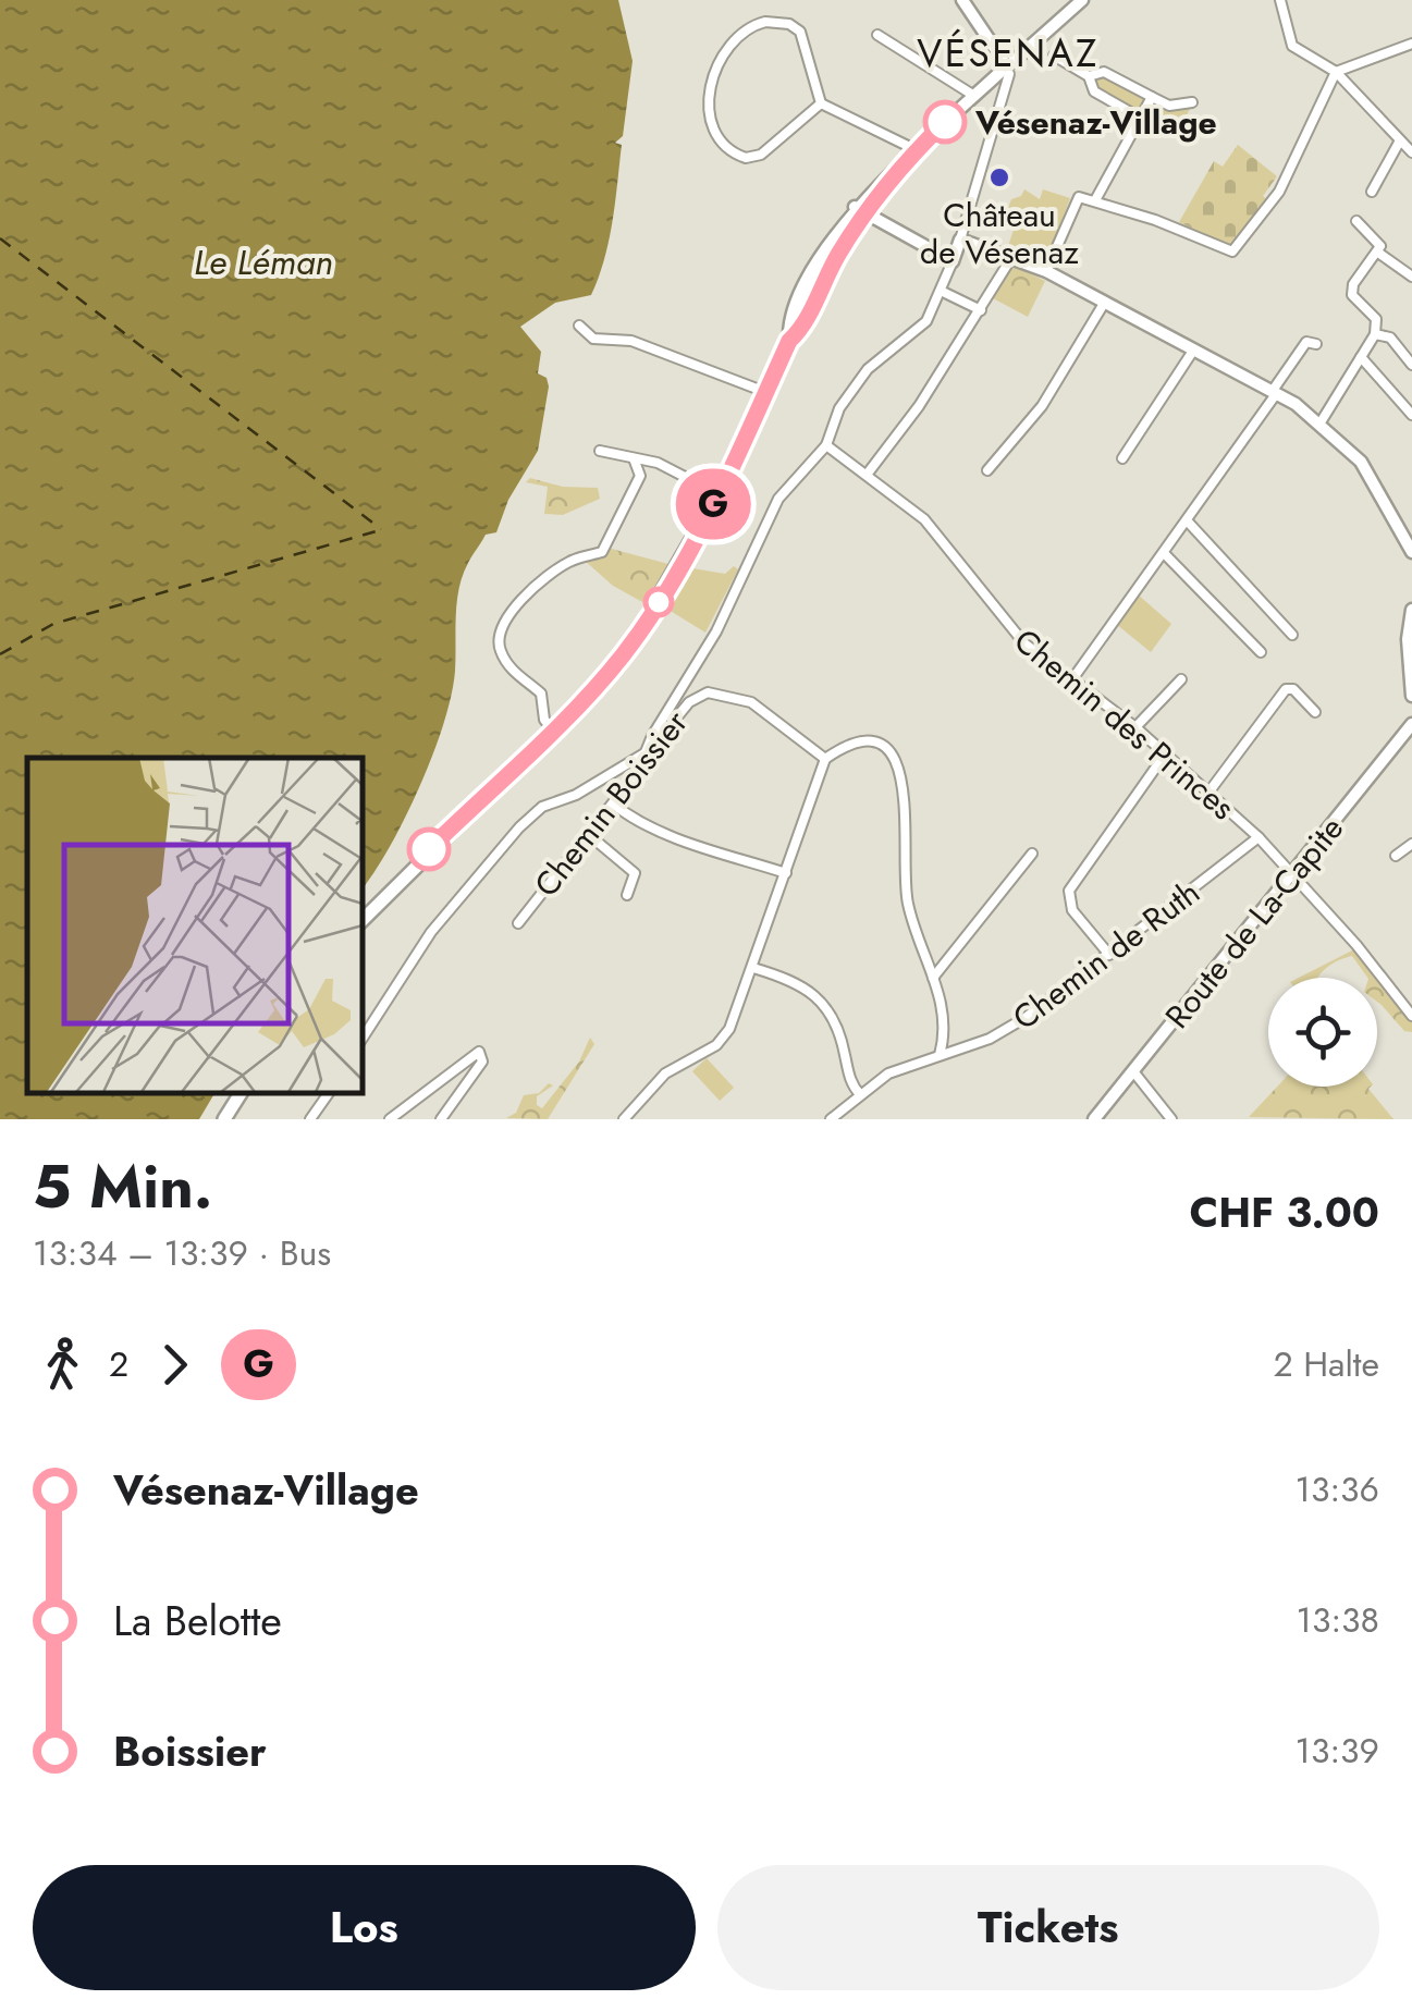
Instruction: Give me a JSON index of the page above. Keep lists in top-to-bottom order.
{
  "streets": {
    "street": [
      "Chemin des Princes",
      "Chemin Boissier",
      "Route de La-Capite",
      "Chemin de Ruth"
    ]
  },
  "crossings": [
    ["Chemin des Princes", "Route de La-Capite"],
    ["Chemin des Princes", "Chemin de Ruth"]
  ],
  "districts": ["VÉSENAZ"],
  "water": ["Le Léman"],
  "places": ["Vésenaz-Village", "Château de Vésenaz"],
  "lines": ["bus line G"],
  "page": {
    "on_map": "G",
    "heading": ["5 Min.", "13:34 – 13:39 · Bus", "CHF 3.00"],
    "legs": ["2", "G", "2 Halte"],
    "list": [
      {
        "name": "Vésenaz-Village",
        "value": "13:36"
      },
      {
        "name": "La Belotte",
        "value": "13:38"
      },
      {
        "name": "Boissier",
        "value": "13:39"
      }
    ],
    "buttons": ["Los", "Tickets"]
  }
}
